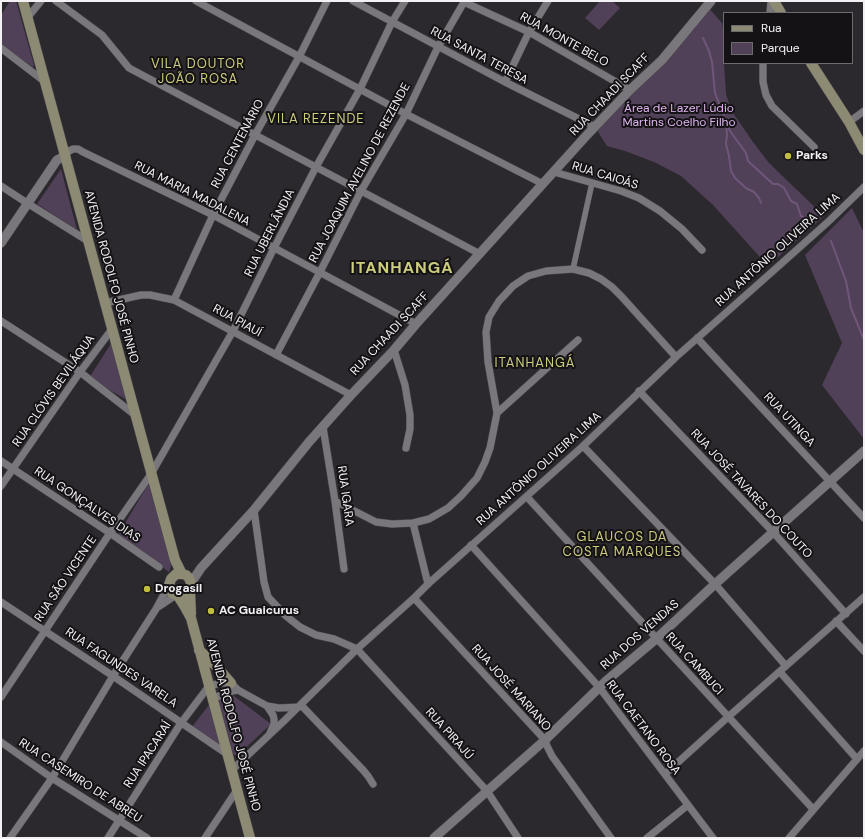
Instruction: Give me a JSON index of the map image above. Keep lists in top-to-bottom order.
{
  "streets": {
    "main road": ["AVENIDA RODOLFO JOSÉ PINHO"],
    "street": [
      "RUA MONTE BELO",
      "RUA SANTA TERESA",
      "RUA CHAADI SCAFF",
      "RUA CENTENÁRIO",
      "RUA JOAQUIM AVELINO DE REZENDE",
      "RUA CAIOÁS",
      "RUA MARIA MADALENA",
      "RUA UBERLÂNDIA",
      "RUA ANTÔNIO OLIVEIRA LIMA",
      "RUA PIAUÍ",
      "RUA CLÓVIS BEVILÁQUA",
      "RUA UTINGA",
      "RUA JOSÉ TAVARES DO COUTO",
      "RUA IGARA",
      "RUA GONÇALVES DIAS",
      "RUA SÃO VICENTE",
      "RUA DOS VENDAS",
      "RUA CAMBUCI",
      "RUA FAGUNDES VARELA",
      "RUA JOSÉ MARIANO",
      "RUA CAETANO ROSA",
      "RUA PIRAJÚ",
      "RUA IPACARAÍ",
      "RUA CASEMIRO DE ABREU"
    ]
  },
  "crossings": [
    ["RUA MONTE BELO", "RUA CHAADI SCAFF"],
    ["RUA MONTE BELO", "RUA JOAQUIM AVELINO DE REZENDE"],
    ["RUA SANTA TERESA", "RUA CHAADI SCAFF"],
    ["RUA SANTA TERESA", "RUA JOAQUIM AVELINO DE REZENDE"],
    ["RUA SANTA TERESA", "RUA UBERLÂNDIA"],
    ["RUA CHAADI SCAFF", "RUA CAIOÁS"],
    ["RUA CHAADI SCAFF", "RUA MARIA MADALENA"],
    ["RUA CHAADI SCAFF", "AVENIDA RODOLFO JOSÉ PINHO"],
    ["RUA CHAADI SCAFF", "RUA PIAUÍ"],
    ["RUA CHAADI SCAFF", "RUA IGARA"],
    ["RUA CENTENÁRIO", "RUA MARIA MADALENA"],
    ["RUA CENTENÁRIO", "RUA PIAUÍ"],
    ["RUA JOAQUIM AVELINO DE REZENDE", "RUA MARIA MADALENA"],
    ["RUA JOAQUIM AVELINO DE REZENDE", "RUA PIAUÍ"],
    ["RUA MARIA MADALENA", "RUA UBERLÂNDIA"],
    ["RUA MARIA MADALENA", "AVENIDA RODOLFO JOSÉ PINHO"],
    ["RUA UBERLÂNDIA", "AVENIDA RODOLFO JOSÉ PINHO"],
    ["RUA UBERLÂNDIA", "RUA PIAUÍ"],
    ["RUA UBERLÂNDIA", "RUA SÃO VICENTE"],
    ["RUA ANTÔNIO OLIVEIRA LIMA", "AVENIDA RODOLFO JOSÉ PINHO"],
    ["RUA ANTÔNIO OLIVEIRA LIMA", "RUA UTINGA"],
    ["RUA ANTÔNIO OLIVEIRA LIMA", "RUA JOSÉ TAVARES DO COUTO"],
    ["RUA ANTÔNIO OLIVEIRA LIMA", "RUA CAMBUCI"],
    ["RUA ANTÔNIO OLIVEIRA LIMA", "RUA JOSÉ MARIANO"],
    ["RUA ANTÔNIO OLIVEIRA LIMA", "RUA CAETANO ROSA"],
    ["RUA ANTÔNIO OLIVEIRA LIMA", "RUA PIRAJÚ"],
    ["AVENIDA RODOLFO JOSÉ PINHO", "RUA PIAUÍ"],
    ["AVENIDA RODOLFO JOSÉ PINHO", "RUA CLÓVIS BEVILÁQUA"],
    ["AVENIDA RODOLFO JOSÉ PINHO", "RUA SÃO VICENTE"],
    ["AVENIDA RODOLFO JOSÉ PINHO", "RUA FAGUNDES VARELA"],
    ["AVENIDA RODOLFO JOSÉ PINHO", "RUA IPACARAÍ"],
    ["RUA CLÓVIS BEVILÁQUA", "RUA GONÇALVES DIAS"],
    ["RUA UTINGA", "RUA DOS VENDAS"],
    ["RUA JOSÉ TAVARES DO COUTO", "RUA DOS VENDAS"],
    ["RUA GONÇALVES DIAS", "RUA SÃO VICENTE"],
    ["RUA SÃO VICENTE", "RUA FAGUNDES VARELA"],
    ["RUA DOS VENDAS", "RUA CAMBUCI"],
    ["RUA DOS VENDAS", "RUA JOSÉ MARIANO"],
    ["RUA DOS VENDAS", "RUA CAETANO ROSA"],
    ["RUA DOS VENDAS", "RUA PIRAJÚ"],
    ["RUA FAGUNDES VARELA", "RUA IPACARAÍ"],
    ["RUA IPACARAÍ", "RUA CASEMIRO DE ABREU"]
  ],
  "districts": [
    "VILA DOUTOR JOÃO ROSA",
    "VILA REZENDE",
    "ITANHANGÁ",
    "ITANHANGÁ",
    "GLAUCOS DA COSTA MARQUES"
  ],
  "parks": ["Área de Lazer Lúdio Martins Coelho Filho"],
  "places": ["Parks", "Drogasil", "AC Guaicurus"],
  "legend": ["Rua", "Parque"]
}
